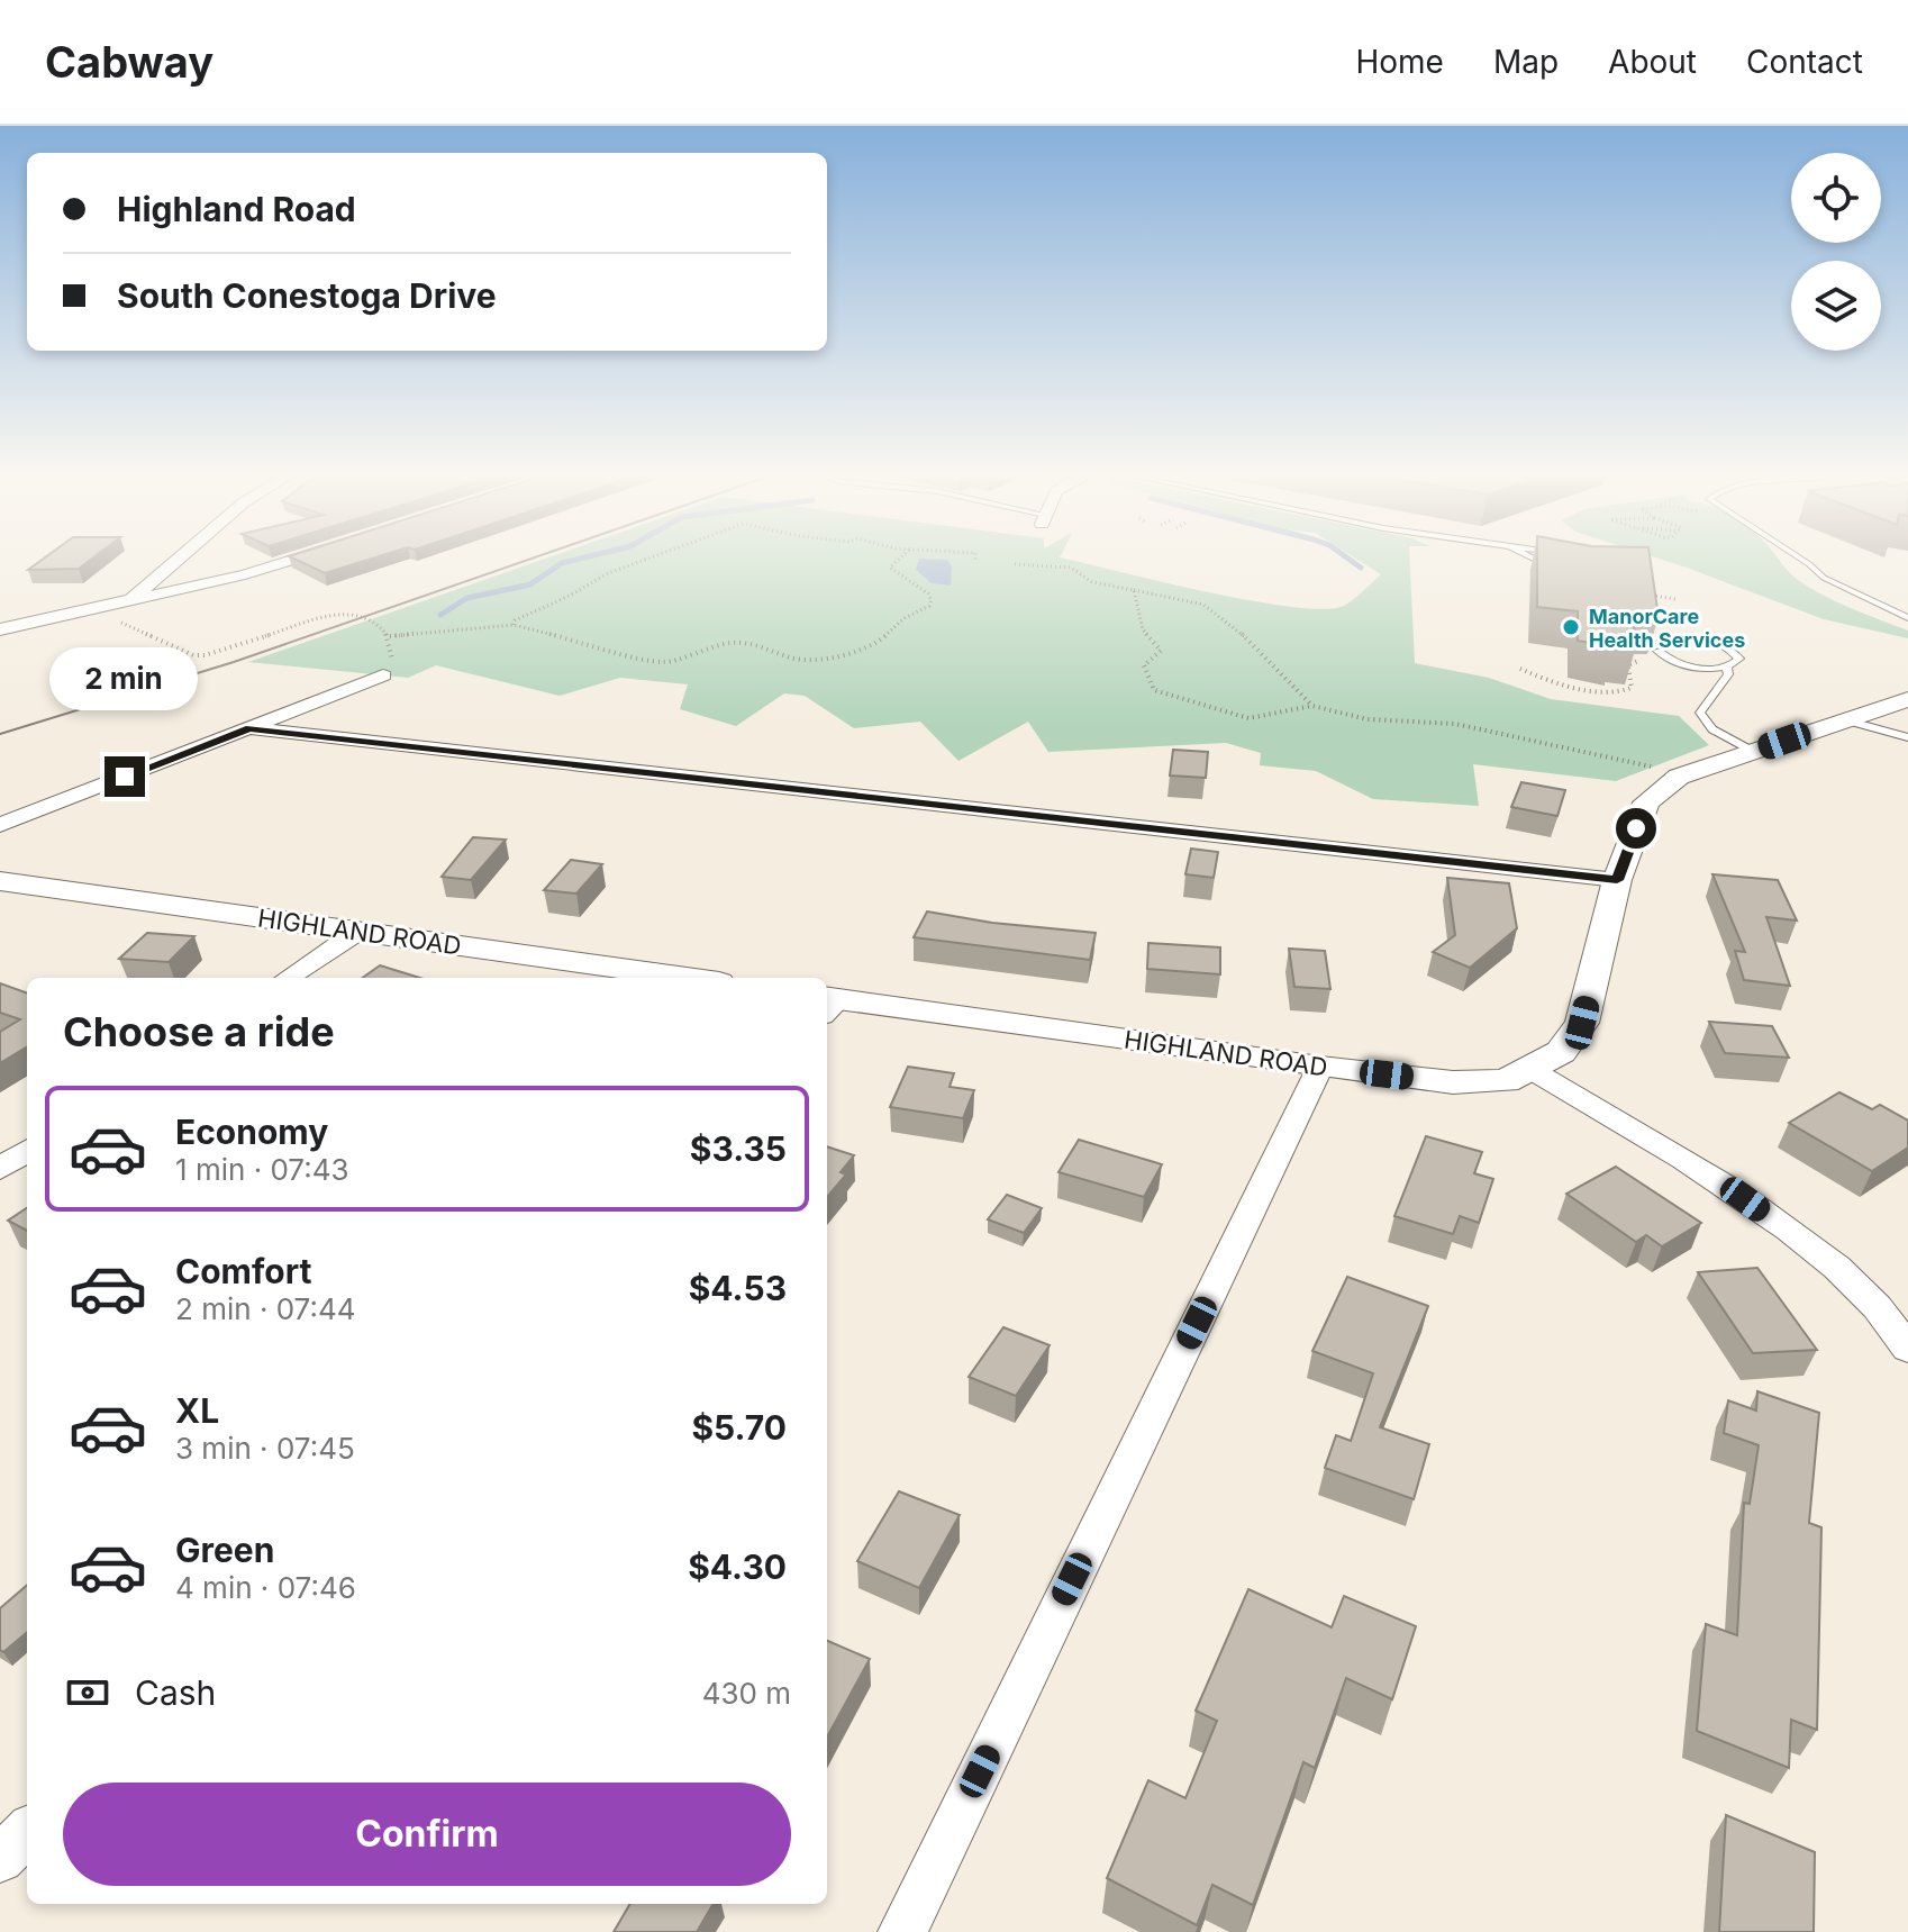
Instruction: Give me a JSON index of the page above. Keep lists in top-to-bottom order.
{
  "streets": {
    "street": ["HIGHLAND ROAD"]
  },
  "places": ["ManorCare Health Services"],
  "page": {
    "header": "Cabway",
    "nav": [
      "Home",
      "Map",
      "About",
      "Contact"
    ],
    "banner": ["Highland Road", "South Conestoga Drive"],
    "bubble": "2 min",
    "heading": "Choose a ride",
    "list": [
      {
        "name": "Economy",
        "note": "1 min · 07:43",
        "value": "$3.35"
      },
      {
        "name": "Comfort",
        "note": "2 min · 07:44",
        "value": "$4.53"
      },
      {
        "name": "XL",
        "note": "3 min · 07:45",
        "value": "$5.70"
      },
      {
        "name": "Green",
        "note": "4 min · 07:46",
        "value": "$4.30"
      }
    ],
    "pay": ["Cash", "430 m"],
    "buttons": "Confirm"
  }
}
